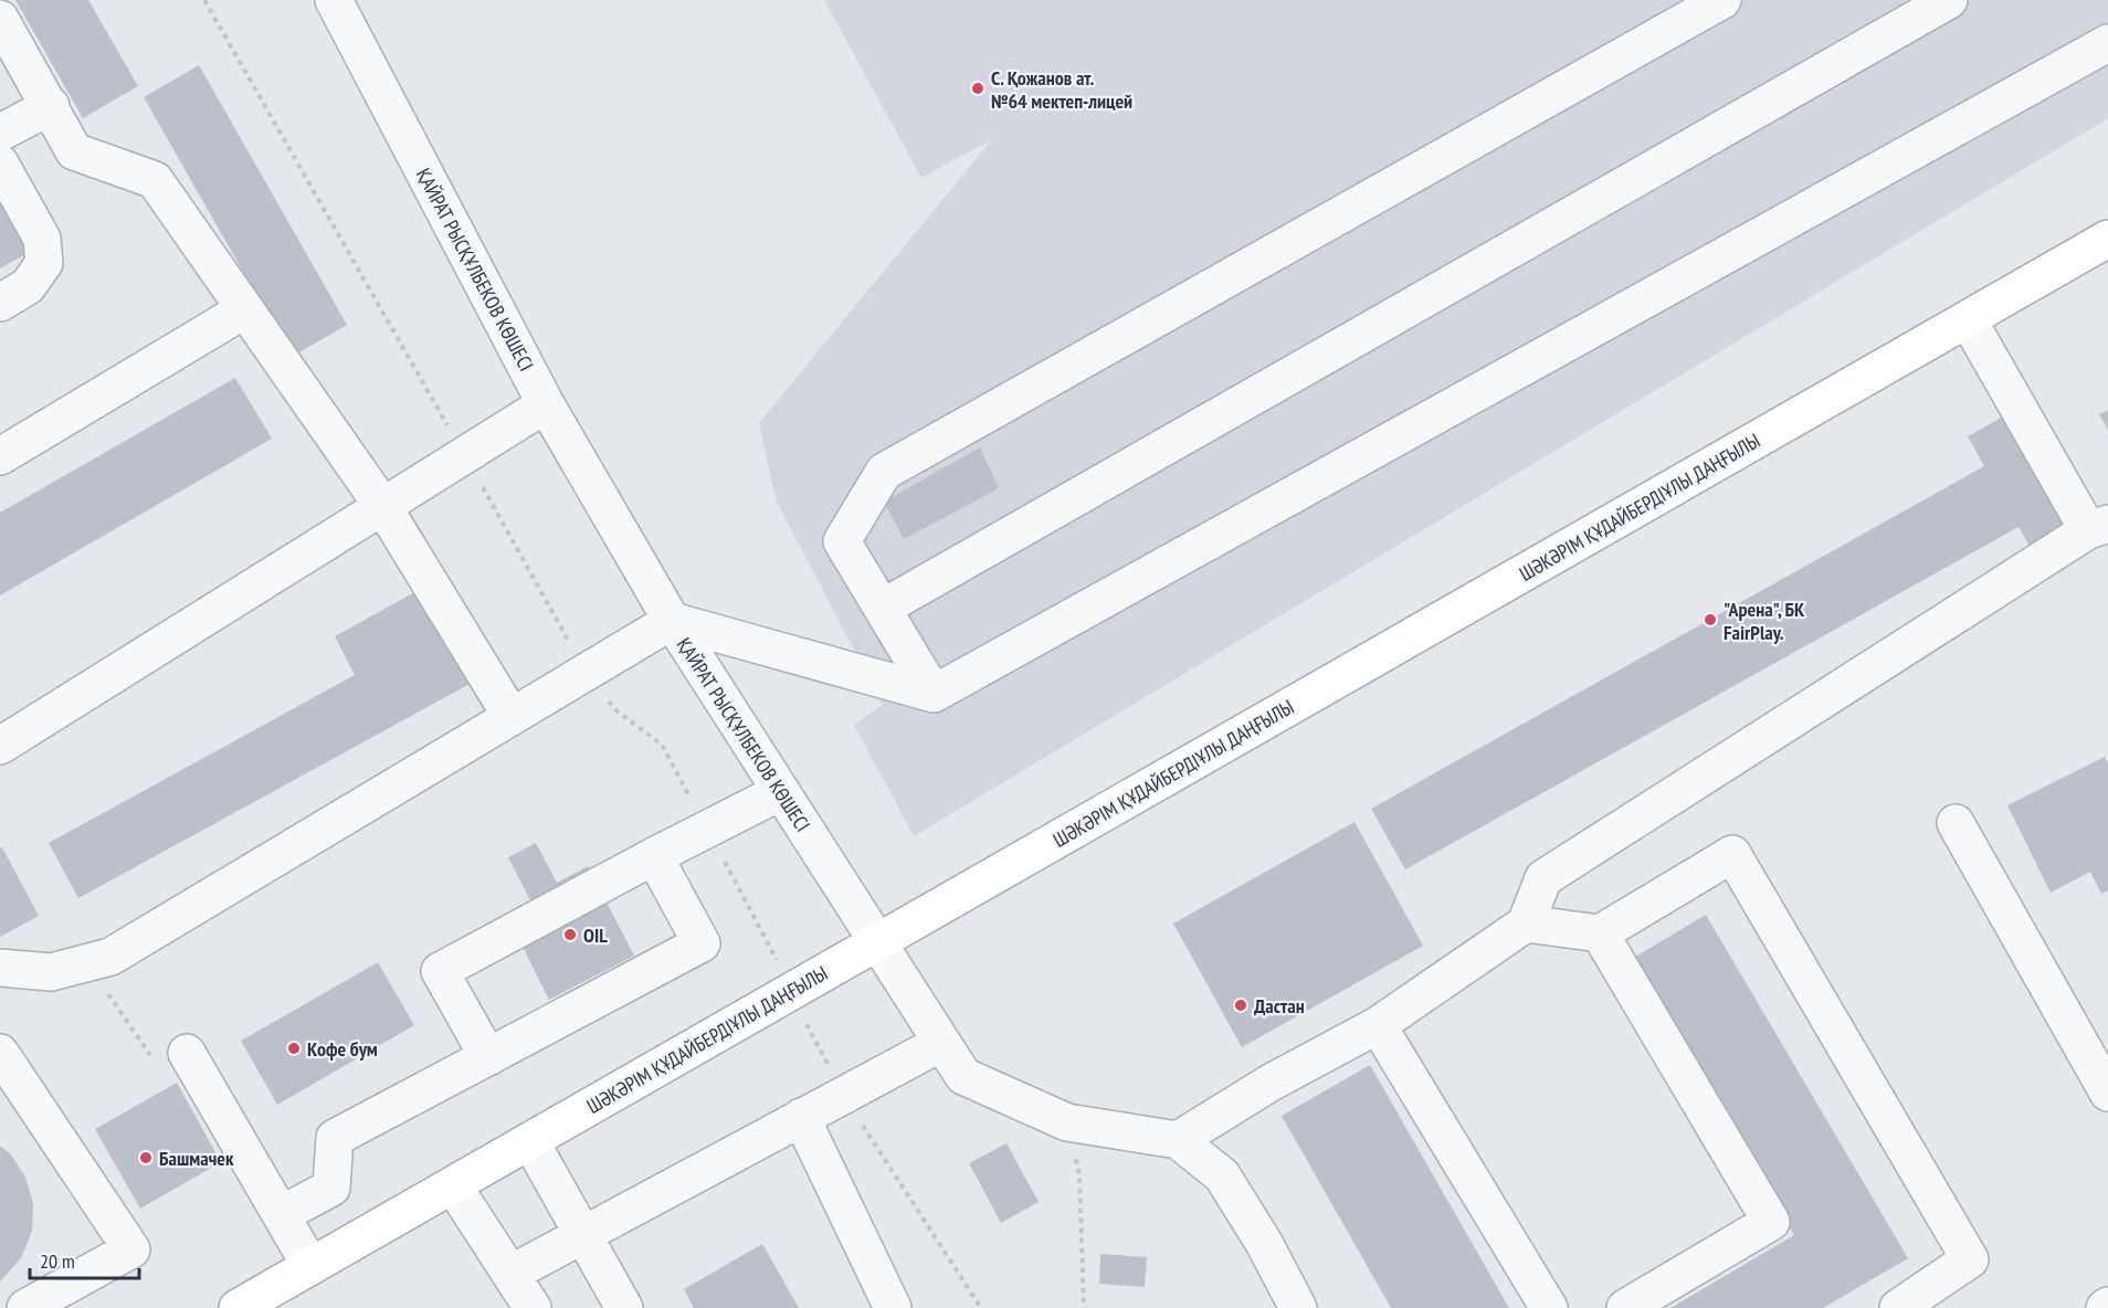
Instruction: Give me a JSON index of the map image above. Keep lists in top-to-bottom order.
{
  "streets": {
    "main road": ["ШӘКӘРІМ ҚҰДАЙБЕРДІҰЛЫ ДАҢҒЫЛЫ"],
    "street": ["ҚАЙРАТ РЫСҚҰЛБЕКОВ КӨШЕСІ"]
  },
  "crossings": [
    ["ҚАЙРАТ РЫСҚҰЛБЕКОВ КӨШЕСІ", "ШӘКӘРІМ ҚҰДАЙБЕРДІҰЛЫ ДАҢҒЫЛЫ"]
  ],
  "places": [
    "С. Қожанов ат. №64 мектеп-лицей",
    "\"Арена\", БК FairPlay.",
    "OIL",
    "Дастан",
    "Кофе бум",
    "Башмачек"
  ],
  "scale_bar": "20 m"
}
